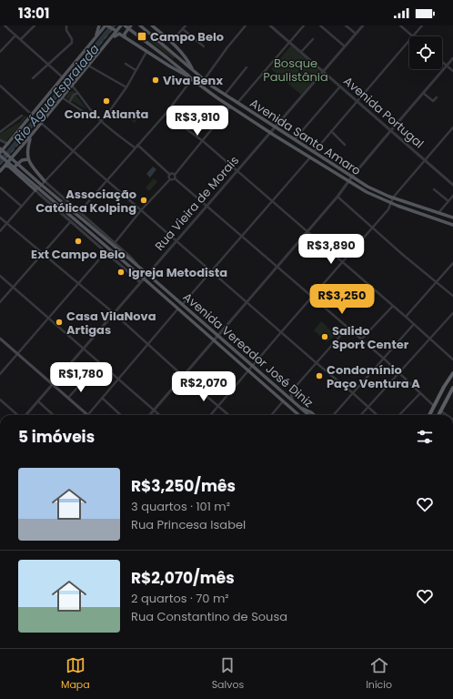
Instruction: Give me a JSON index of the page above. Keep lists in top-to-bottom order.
{
  "streets": {
    "main road": ["Avenida Santo Amaro", "Avenida Vereador José Diniz"],
    "street": ["Avenida Portugal", "Rua Vieira de Morais"]
  },
  "crossings": [
    ["Avenida Portugal", "Rua Vieira de Morais"],
    ["Avenida Santo Amaro", "Rua Vieira de Morais"],
    ["Rua Vieira de Morais", "Avenida Vereador José Diniz"]
  ],
  "water": ["Rio Água Espraiada"],
  "parks": ["Bosque Paulistânia"],
  "places": {
    "transit": ["Campo Belo"],
    "other": [
      "Viva Benx",
      "Cond. Atlanta",
      "Associação Católica Kolping",
      "Ext Campo Belo",
      "Igreja Metodista",
      "Casa VilaNova Artigas",
      "Salido Sport Center",
      "Condomínio Paço Ventura A"
    ]
  },
  "page": {
    "status": "13:01",
    "price": [
      "R$3,910",
      "R$3,890",
      "R$3,250",
      "R$1,780",
      "R$2,070"
    ],
    "heading": "5 imóveis",
    "list": [
      {
        "name": "R$3,250/mês",
        "note": "3 quartos · 101 m² · Rua Princesa Isabel"
      },
      {
        "name": "R$2,070/mês",
        "note": "2 quartos · 70 m² · Rua Constantino de Sousa"
      }
    ],
    "tabs": ["Mapa", "Salvos", "Início"]
  }
}
